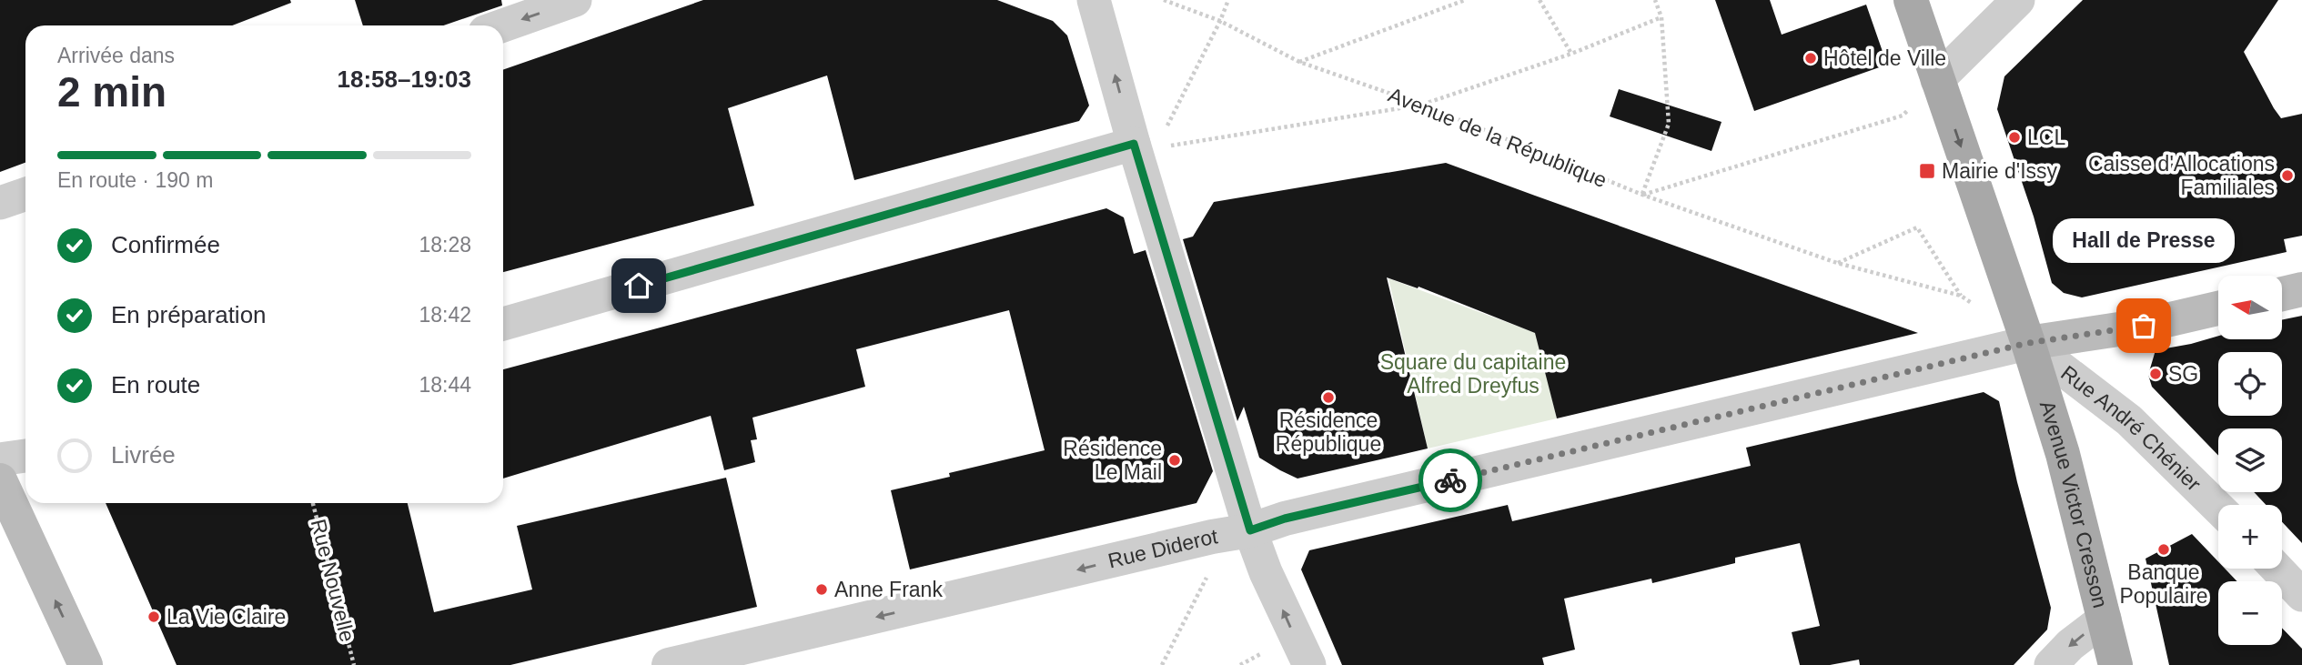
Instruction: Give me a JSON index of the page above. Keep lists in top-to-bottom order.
{
  "streets": {
    "main road": ["Avenue Victor Cresson"],
    "street": ["Rue André Chénier", "Rue Diderot"],
    "path": ["Avenue de la République", "Rue Nouvelle"]
  },
  "crossings": [
    ["Rue André Chénier", "Avenue Victor Cresson"],
    ["Rue André Chénier", "Rue Diderot"],
    ["Avenue Victor Cresson", "Rue Diderot"]
  ],
  "one_way": ["Avenue Victor Cresson", "Rue Diderot"],
  "parks": ["Square du capitaine Alfred Dreyfus"],
  "places": {
    "other": [
      "Hôtel de Ville",
      "LCL",
      "Caisse d'Allocations Familiales",
      "Hall de Presse",
      "SG",
      "Résidence République",
      "Résidence Le Mail",
      "Banque Populaire",
      "Anne Frank",
      "La Vie Claire"
    ],
    "transit": ["Mairie d'Issy"]
  },
  "north": "left",
  "page": {
    "heading": ["2 min", "Arrivée dans", "18:58–19:03"],
    "bar": "En route · 190 m",
    "list": [
      ["Confirmée", "18:28"],
      ["En préparation", "18:42"],
      ["En route", "18:44"],
      "Livrée"
    ],
    "bubble": "Hall de Presse",
    "map_buttons": ["+", "−"]
  }
}
